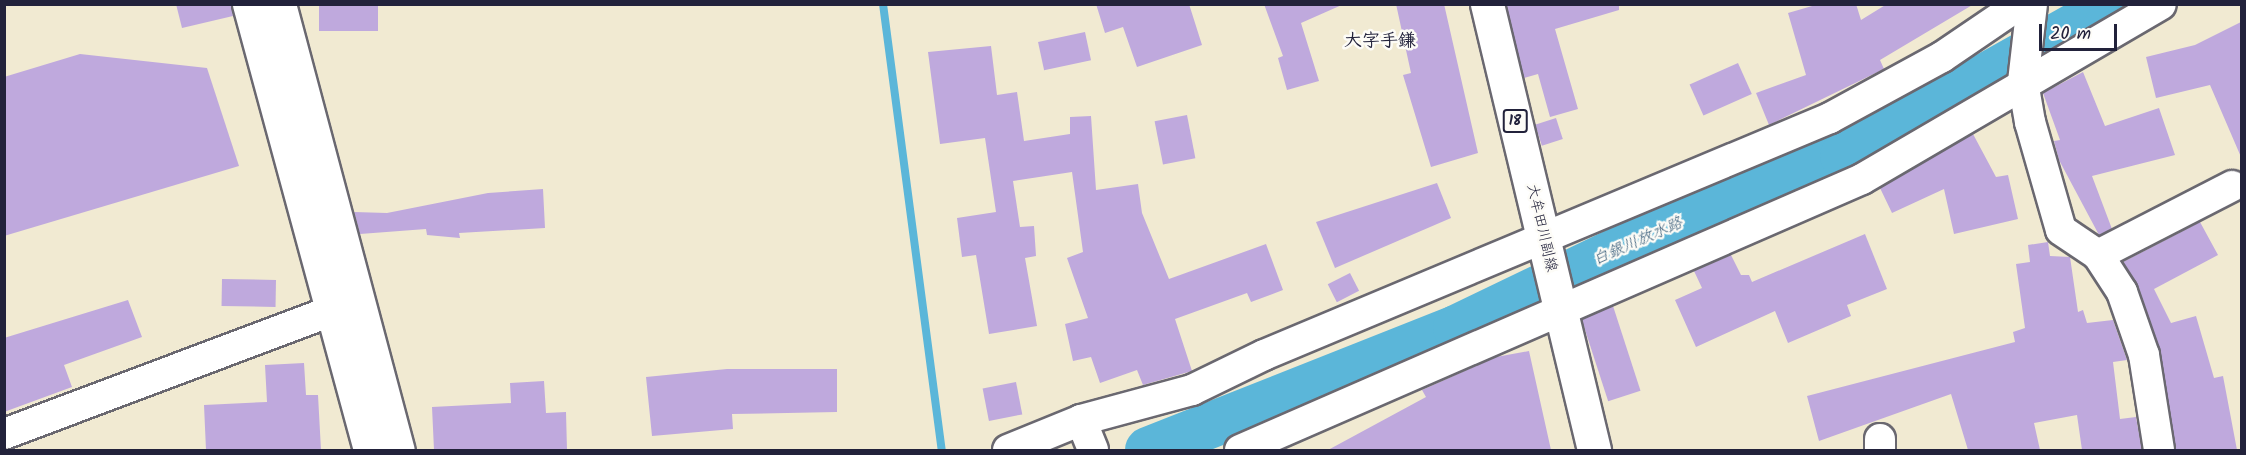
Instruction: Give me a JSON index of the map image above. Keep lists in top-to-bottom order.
{
  "streets": {
    "street": ["18", "大牟田川副線"]
  },
  "districts": ["大字手鎌"],
  "water": ["白銀川放水路"],
  "scale_bar": "20 m"
}
